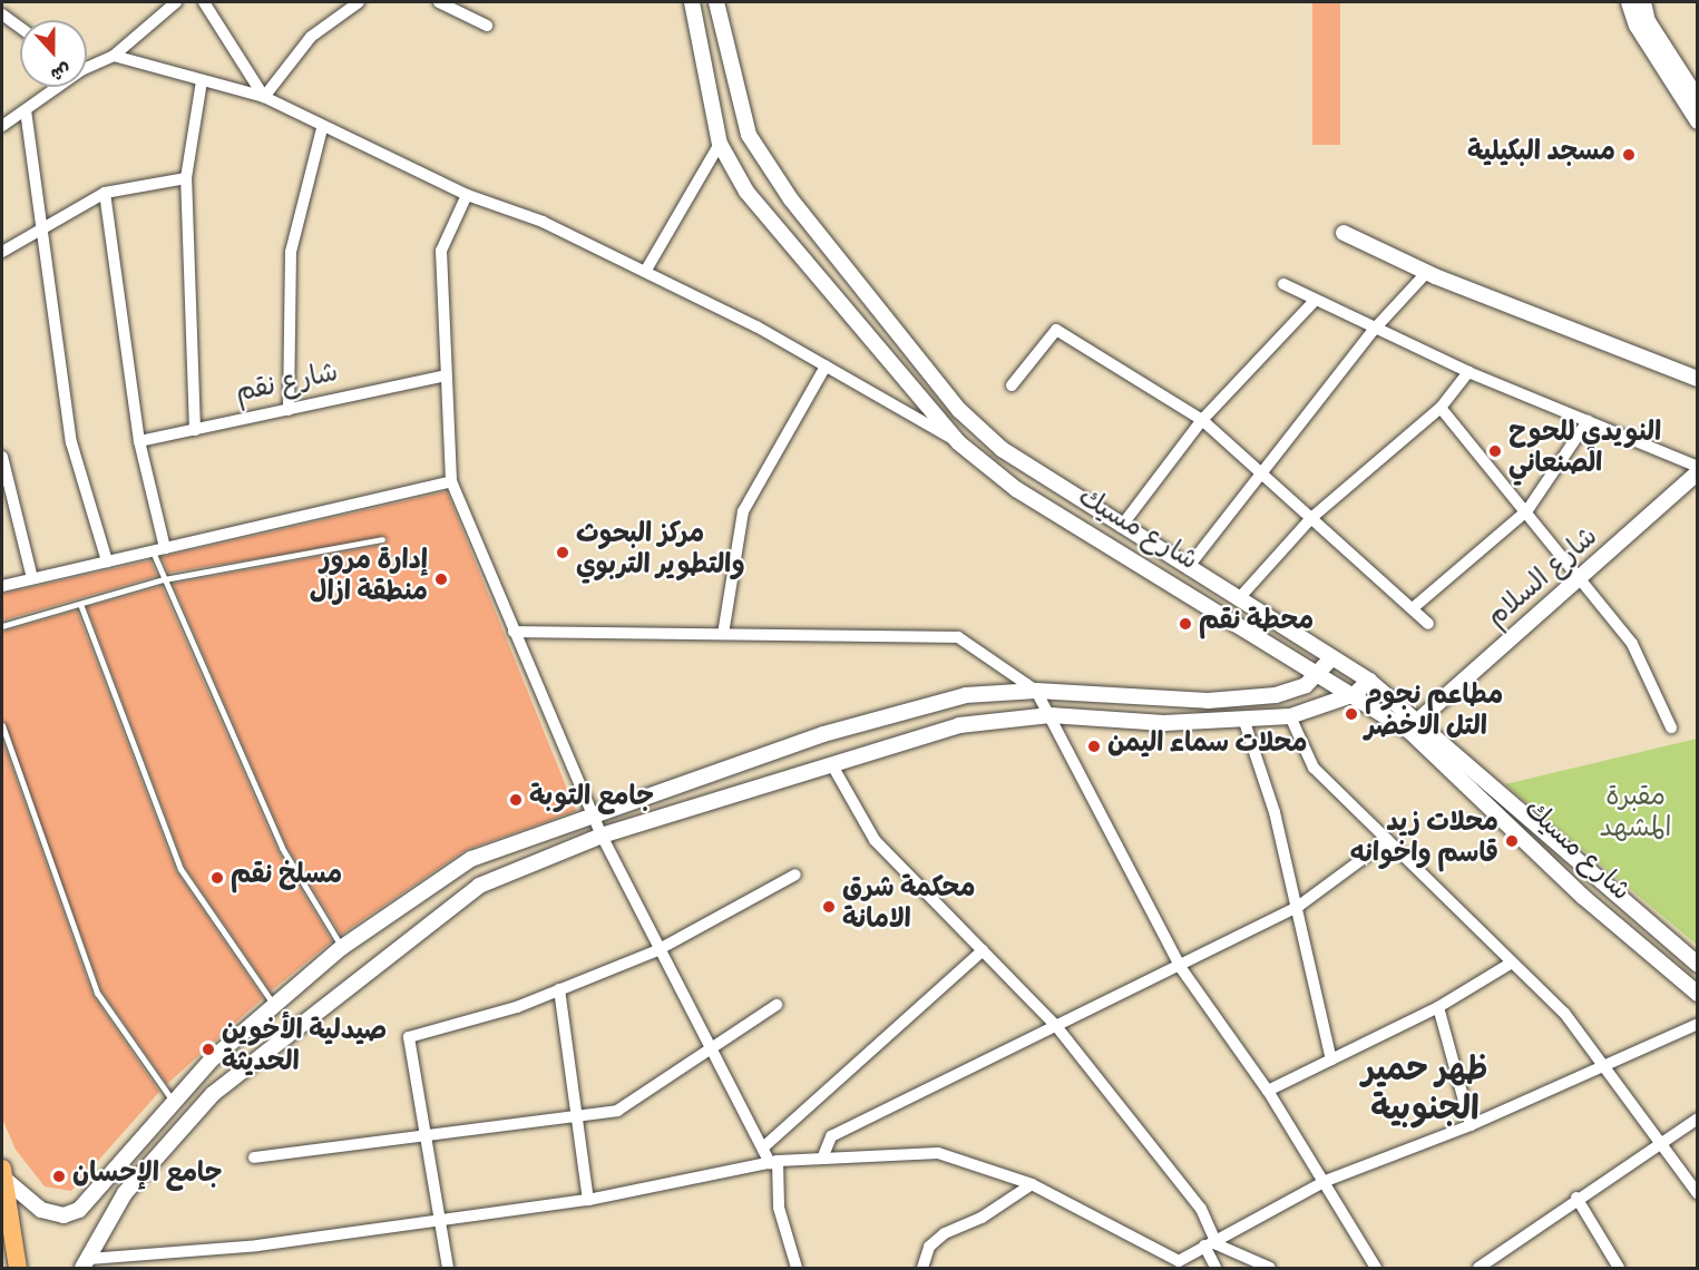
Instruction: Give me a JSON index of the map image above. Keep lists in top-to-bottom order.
{
  "streets": {
    "street": ["شارع نقم", "شارع مسيك", "شارع السلام"]
  },
  "crossings": [
    ["شارع مسيك", "شارع السلام"]
  ],
  "districts": ["ظهر حمير الجنوبية"],
  "parks": ["مقبرة المشهد"],
  "places": [
    "مسجد البكيلية",
    "النويدي للحوح الصنعاني",
    "مركز البحوث والتطوير التربوي",
    "إدارة مرور منطقة ازال",
    "محطة نقم",
    "مطاعم نجوم التل الاخضر",
    "محلات سماء اليمن",
    "جامع التوبة",
    "محلات زيد قاسم واخوانه",
    "مسلخ نقم",
    "محكمة شرق الامانة",
    "صيدلية الأخوين الحديثة",
    "جامع الإحسان"
  ],
  "north": "bottom"
}
